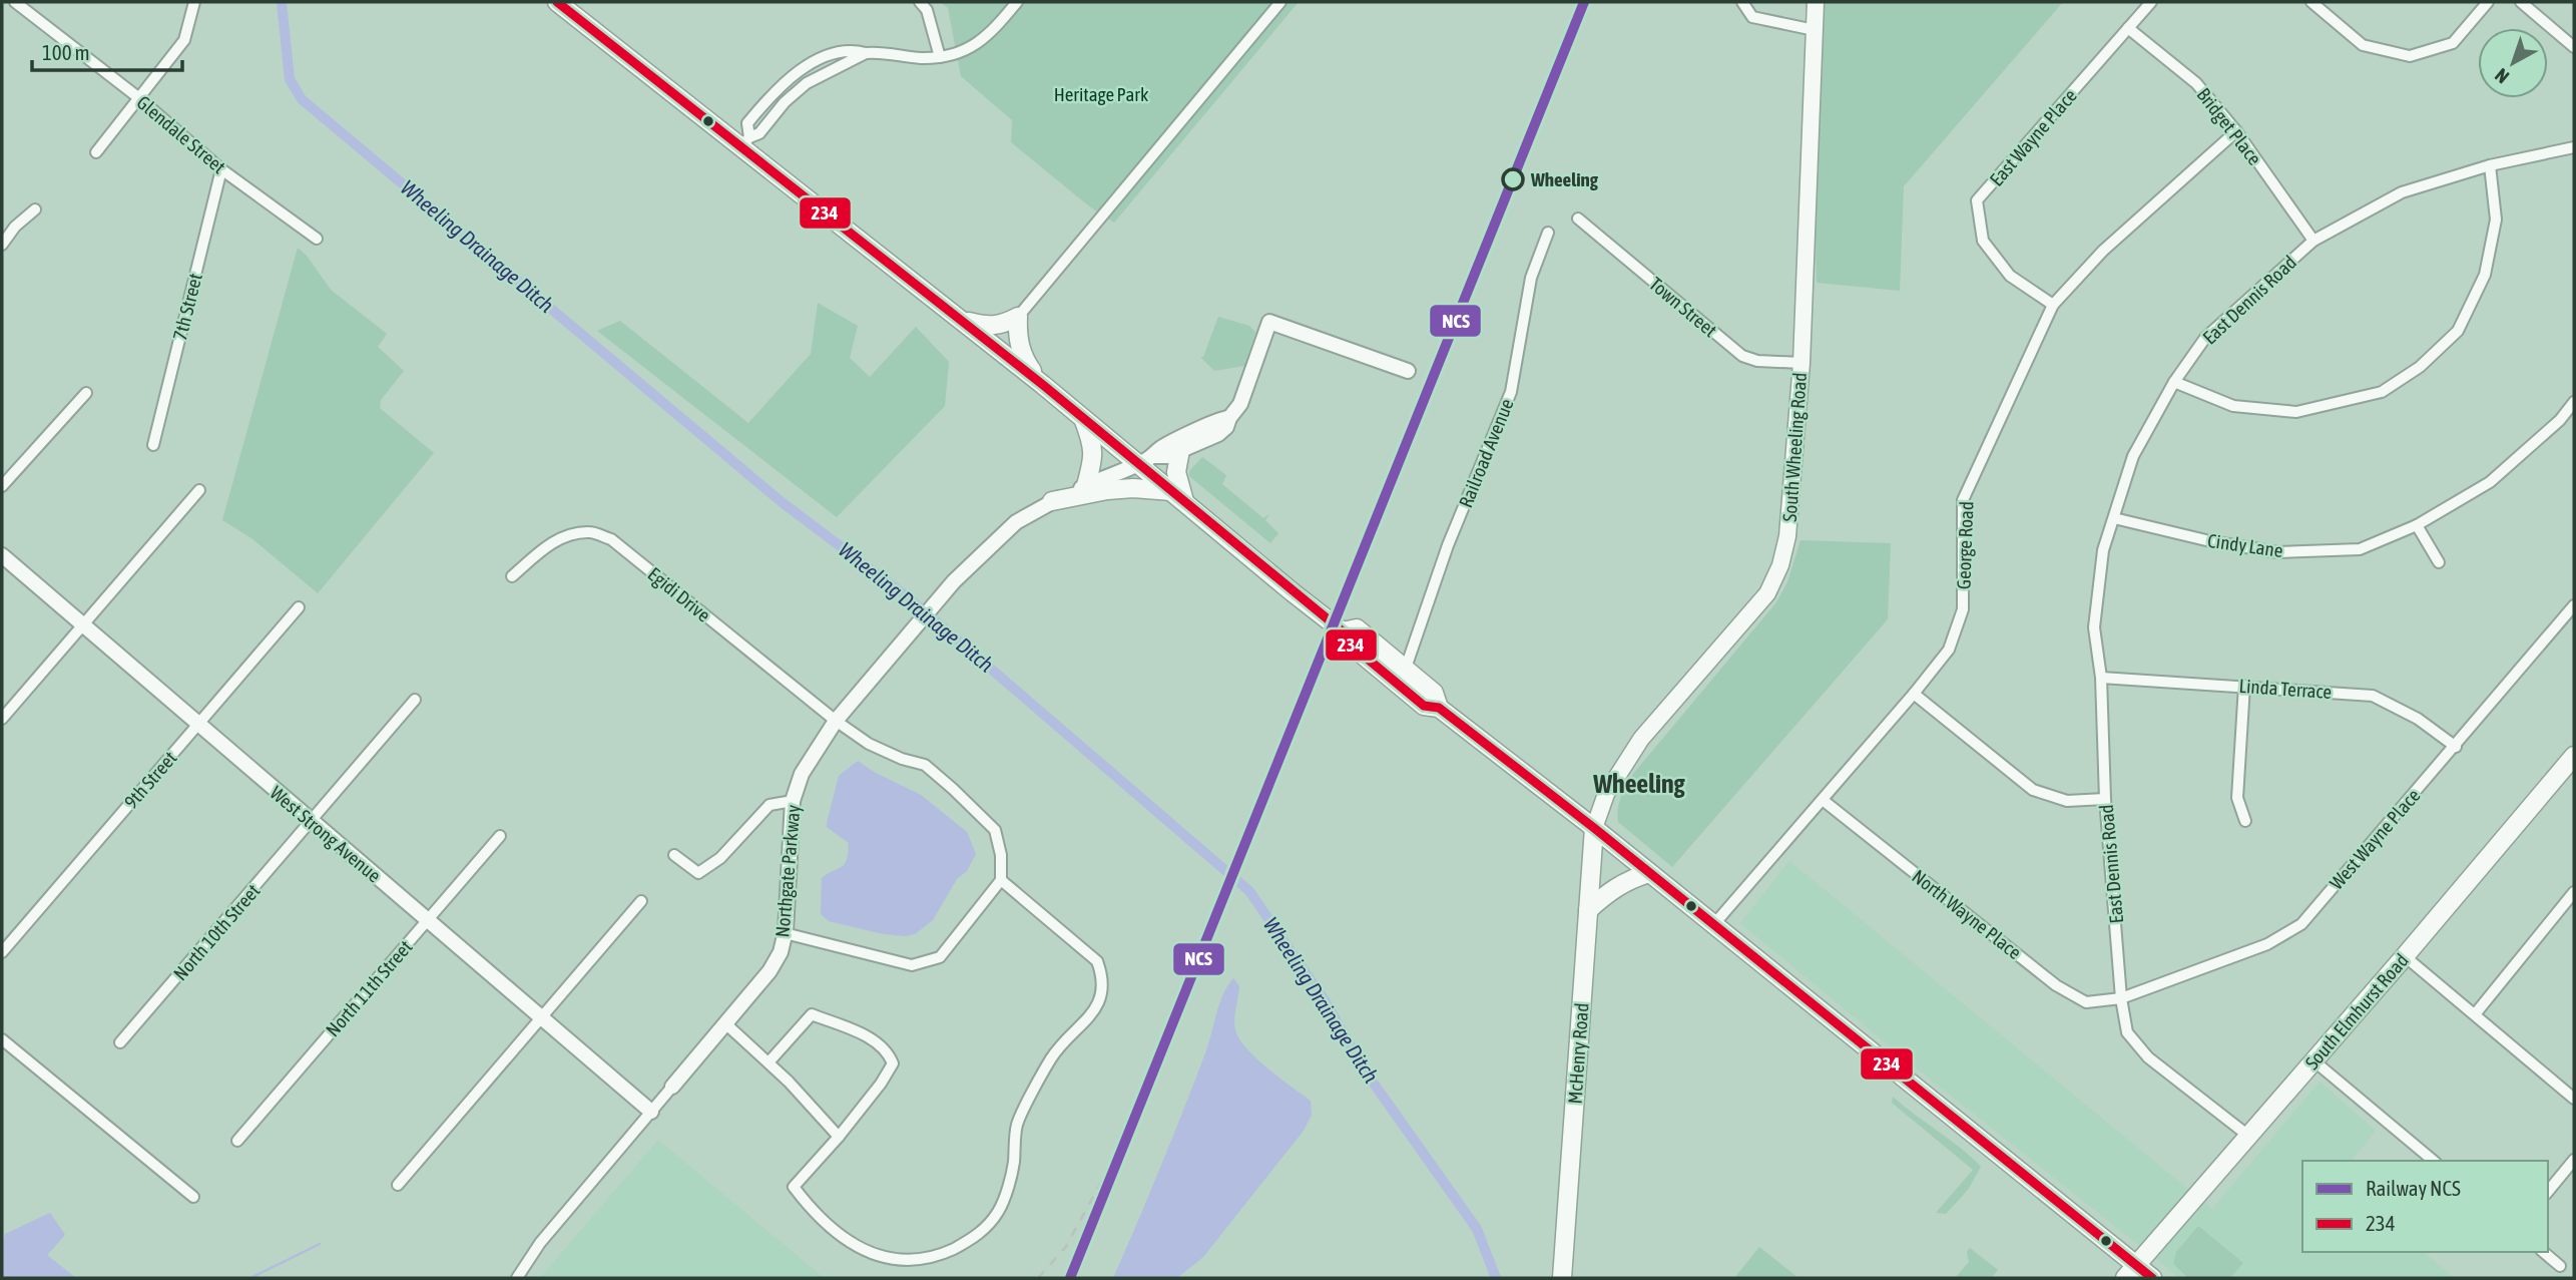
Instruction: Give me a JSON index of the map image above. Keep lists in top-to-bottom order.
{
  "streets": {
    "main road": ["South Wheeling Road", "South Elmhurst Road", "McHenry Road"],
    "street": [
      "Bridget Place",
      "Glendale Street",
      "East Wayne Place",
      "East Dennis Road",
      "7th Street",
      "Town Street",
      "Railroad Avenue",
      "George Road",
      "Cindy Lane",
      "Egidi Drive",
      "Linda Terrace",
      "9th Street",
      "West Strong Avenue",
      "West Wayne Place",
      "Northgate Parkway",
      "North Wayne Place",
      "North 10th Street",
      "North 11th Street"
    ]
  },
  "crossings": [
    ["Bridget Place", "East Wayne Place"],
    ["Bridget Place", "East Dennis Road"],
    ["Bridget Place", "George Road"],
    ["Glendale Street", "7th Street"],
    ["East Wayne Place", "George Road"],
    ["East Dennis Road", "Cindy Lane"],
    ["East Dennis Road", "Linda Terrace"],
    ["East Dennis Road", "West Wayne Place"],
    ["East Dennis Road", "North Wayne Place"],
    ["East Dennis Road", "South Elmhurst Road"],
    ["Town Street", "South Wheeling Road"],
    ["South Wheeling Road", "McHenry Road"],
    ["George Road", "North Wayne Place"],
    ["Egidi Drive", "Northgate Parkway"],
    ["Linda Terrace", "West Wayne Place"],
    ["9th Street", "West Strong Avenue"],
    ["West Strong Avenue", "Northgate Parkway"],
    ["West Strong Avenue", "North 10th Street"],
    ["West Strong Avenue", "North 11th Street"],
    ["West Wayne Place", "North Wayne Place"]
  ],
  "districts": ["Wheeling"],
  "water": ["Wheeling Drainage Ditch"],
  "parks": ["Heritage Park"],
  "places": ["Wheeling"],
  "lines": ["rail line NCS", "transit line 234"],
  "legend": ["Railway NCS", "234"],
  "scale_bar": "100 m",
  "north": "bottom left"
}
